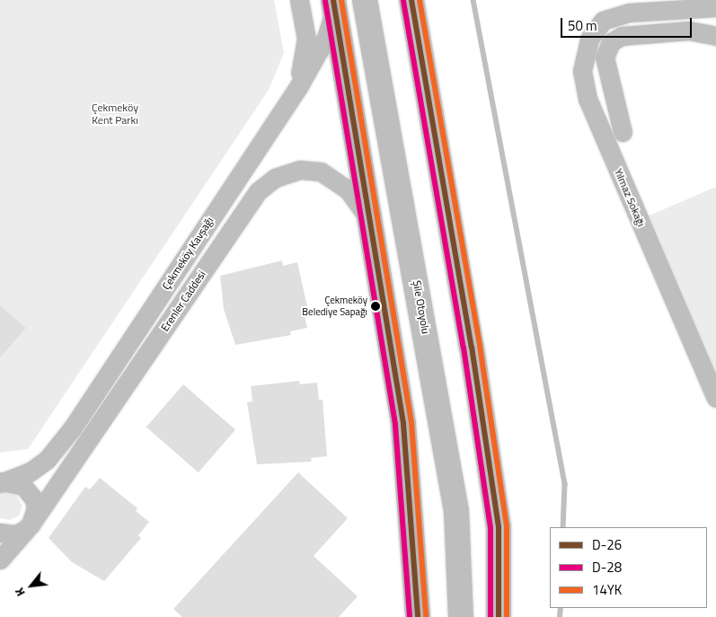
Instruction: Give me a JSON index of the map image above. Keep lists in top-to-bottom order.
{
  "streets": {
    "highway": ["Şile Otoyolu"],
    "street": ["Yılmaz Sokağı", "Çekmeköy Kavşağı", "Erenler Caddesi"]
  },
  "parks": ["Çekmeköy Kent Parkı"],
  "places": ["Çekmeköy Belediye Sapağı"],
  "lines": ["transit line D-26", "transit line 14YK", "transit line D-28"],
  "legend": ["D-26", "D-28", "14YK"],
  "scale_bar": "50 m",
  "north": "bottom left"
}
